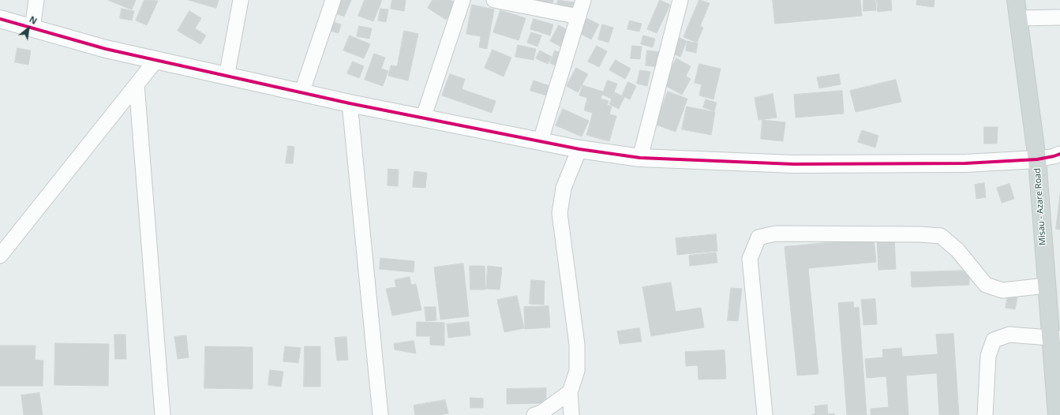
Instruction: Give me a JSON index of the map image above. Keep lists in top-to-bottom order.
{
  "streets": {
    "main road": ["Misau - Azare Road"]
  },
  "north": "top right"
}
